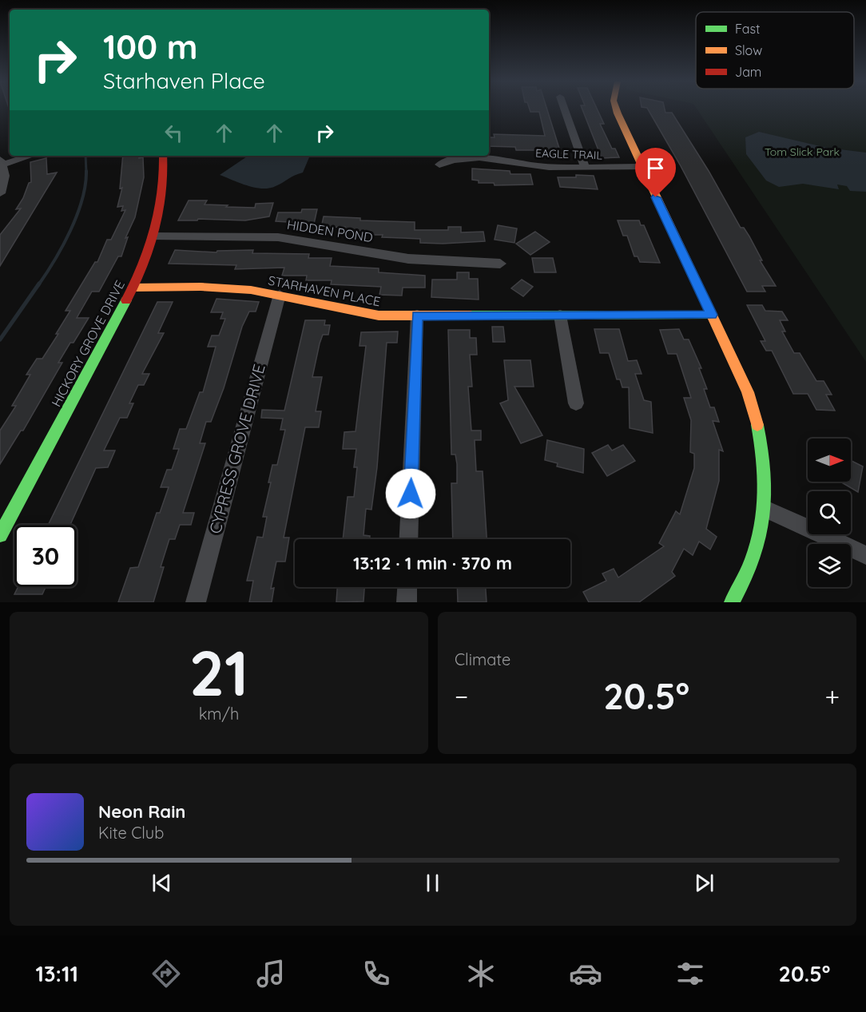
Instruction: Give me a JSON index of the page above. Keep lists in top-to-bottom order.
{
  "streets": {
    "street": [
      "EAGLE TRAIL",
      "HIDDEN POND",
      "STARHAVEN PLACE",
      "HICKORY GROVE DRIVE",
      "CYPRESS GROVE DRIVE"
    ]
  },
  "crossings": [
    ["HIDDEN POND", "HICKORY GROVE DRIVE"],
    ["STARHAVEN PLACE", "HICKORY GROVE DRIVE"],
    ["STARHAVEN PLACE", "CYPRESS GROVE DRIVE"]
  ],
  "parks": ["Tom Slick Park"],
  "legend": ["Fast", "Slow", "Jam"],
  "north": "right",
  "page": {
    "turn": ["100 m", "Starhaven Place"],
    "limit": "30",
    "trip": "13:12 · 1 min · 370 m",
    "tile": [
      ["21", "km/h"],
      "Climate"
    ],
    "heat": ["−", "20.5°", "+"],
    "song": ["Neon Rain", "Kite Club"],
    "tabs": ["13:11", "20.5°"]
  }
}
